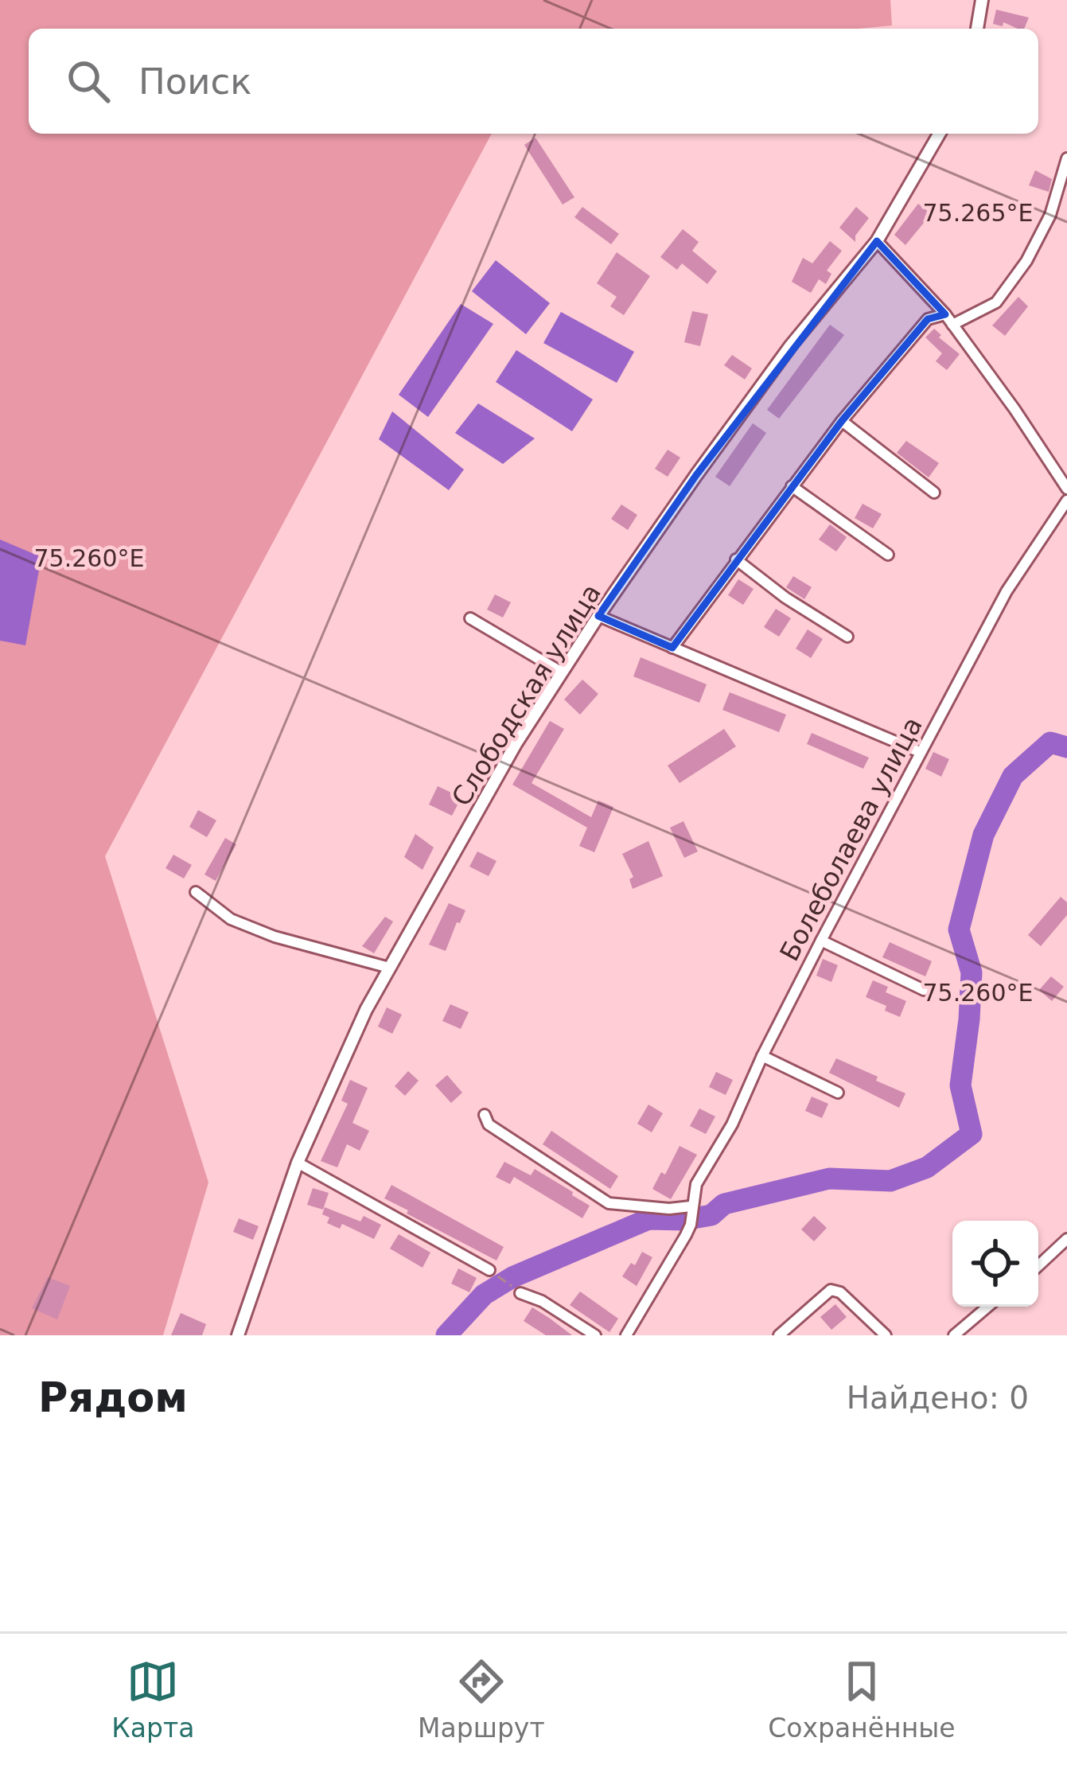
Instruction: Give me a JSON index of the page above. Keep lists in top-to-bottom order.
{
  "streets": {
    "street": ["Слободская улица", "Болеболаева улица"]
  },
  "page": {
    "search": "Поиск",
    "heading": ["Рядом", "Найдено: 0"],
    "nav": ["Карта", "Маршрут", "Сохранённые"]
  },
  "coordinates": ["75.265°E", "75.260°E"]
}
